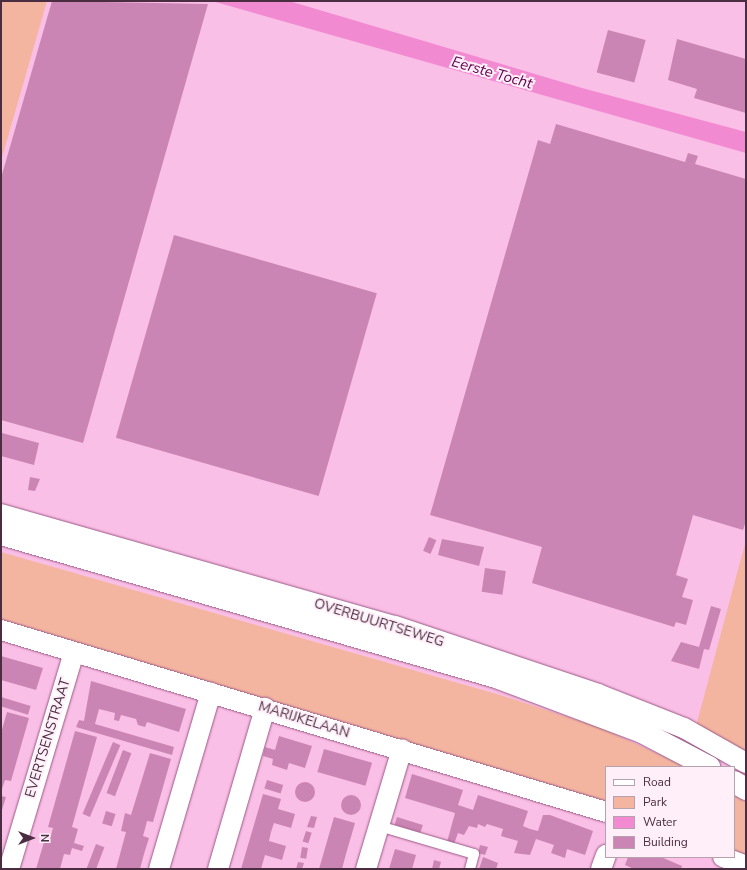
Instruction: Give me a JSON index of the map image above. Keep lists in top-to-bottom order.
{
  "streets": {
    "main road": ["OVERBUURTSEWEG"],
    "street": ["MARIJKELAAN", "EVERTSENSTRAAT"]
  },
  "crossings": [
    ["MARIJKELAAN", "EVERTSENSTRAAT"]
  ],
  "water": ["Eerste Tocht"],
  "legend": [
    "Road",
    "Park",
    "Water",
    "Building"
  ],
  "north": "right"
}
